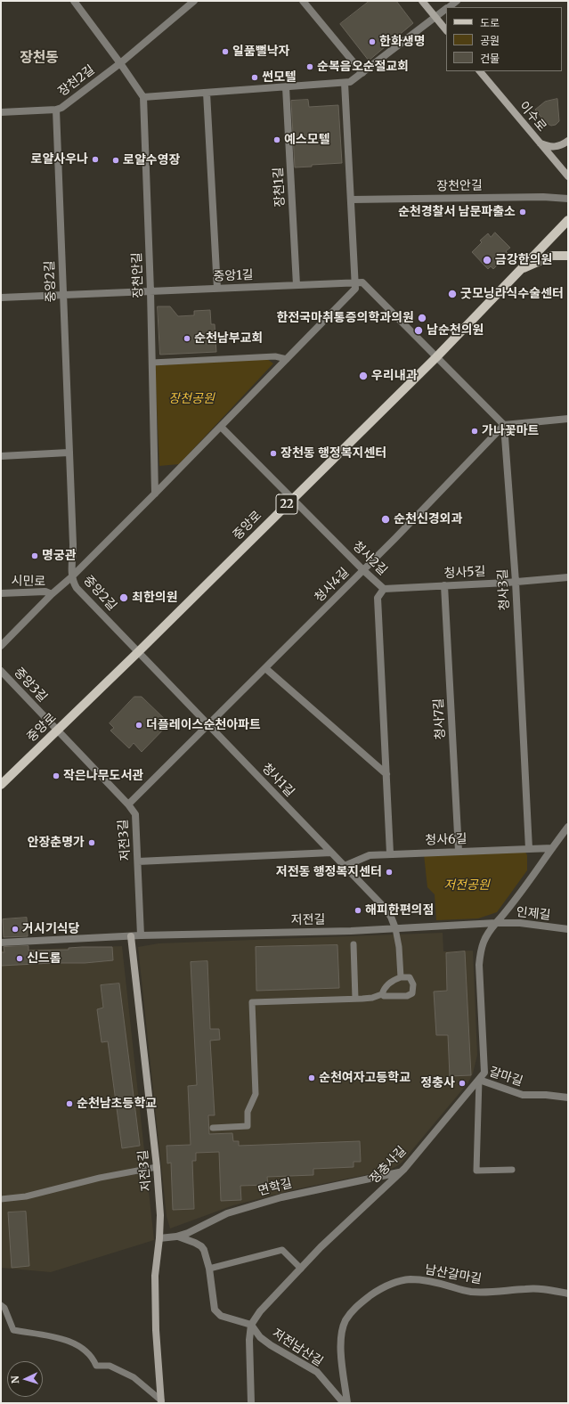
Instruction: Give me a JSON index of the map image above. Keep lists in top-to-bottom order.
{
  "streets": {
    "main road": ["22", "중앙로"],
    "street": [
      "장천2길",
      "이수로",
      "장천안길",
      "장천1길",
      "중앙1길",
      "중앙2길",
      "청사2길",
      "청사5길",
      "시민로",
      "청사4길",
      "청사3길",
      "중앙3길",
      "청사7길",
      "청사1길",
      "저전3길",
      "청사6길",
      "인제길",
      "저전길",
      "갈마길",
      "정충사길",
      "면학길",
      "남산갈마길",
      "저전남산길"
    ]
  },
  "crossings": [
    ["장천2길", "중앙2길"],
    ["장천안길", "중앙1길"],
    ["장천1길", "중앙1길"],
    ["중앙1길", "중앙2길"],
    ["중앙1길", "중앙로"],
    ["중앙2길", "중앙로"],
    ["중앙2길", "시민로"],
    ["중앙2길", "청사1길"],
    ["중앙로", "청사2길"],
    ["중앙로", "중앙3길"],
    ["중앙로", "청사1길"],
    ["중앙로", "저전3길"],
    ["청사2길", "청사5길"],
    ["청사2길", "청사4길"],
    ["청사2길", "청사6길"],
    ["청사5길", "청사3길"],
    ["청사5길", "청사7길"],
    ["청사4길", "청사3길"],
    ["청사4길", "청사1길"],
    ["청사4길", "저전3길"],
    ["청사3길", "청사6길"],
    ["중앙3길", "저전3길"],
    ["청사7길", "청사6길"],
    ["청사1길", "청사6길"],
    ["청사1길", "저전길"],
    ["저전3길", "저전길"],
    ["저전3길", "면학길"],
    ["인제길", "저전길"],
    ["인제길", "정충사길"],
    ["저전길", "정충사길"],
    ["갈마길", "정충사길"],
    ["정충사길", "면학길"],
    ["정충사길", "저전남산길"]
  ],
  "districts": ["장천동"],
  "parks": ["장천공원", "저전공원"],
  "places": [
    "한화생명",
    "일품뻘낙자",
    "순복음오순절교회",
    "썬모텔",
    "예스모텔",
    "로얄사우나",
    "로얄수영장",
    "순천경찰서 남문파출소",
    "금강한의원",
    "굿모닝라식수술센터",
    "한전국마취통증의학과의원",
    "남순천의원",
    "순천남부교회",
    "우리내과",
    "가나꽃마트",
    "장천동 행정복지센터",
    "순천신경외과",
    "명궁관",
    "최한의원",
    "더플레이스순천아파트",
    "작은나무도서관",
    "안장춘명가",
    "저전동 행정복지센터",
    "해피한편의점",
    "거시기식당",
    "신드롬",
    "순천여자고등학교",
    "정충사",
    "순천남초등학교"
  ],
  "legend": ["도로", "공원", "건물"],
  "north": "left"
}
